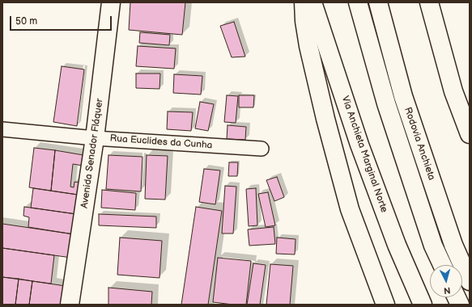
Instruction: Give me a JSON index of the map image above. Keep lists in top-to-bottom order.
{
  "streets": {
    "main road": ["Rodovia Anchieta", "Avenida Senador Fláquer", "Via Anchieta Marginal Norte"],
    "street": ["Rua Euclides da Cunha"]
  },
  "crossings": [
    ["Rua Euclides da Cunha", "Avenida Senador Fláquer"]
  ],
  "scale_bar": "50 m",
  "north": "bottom"
}
